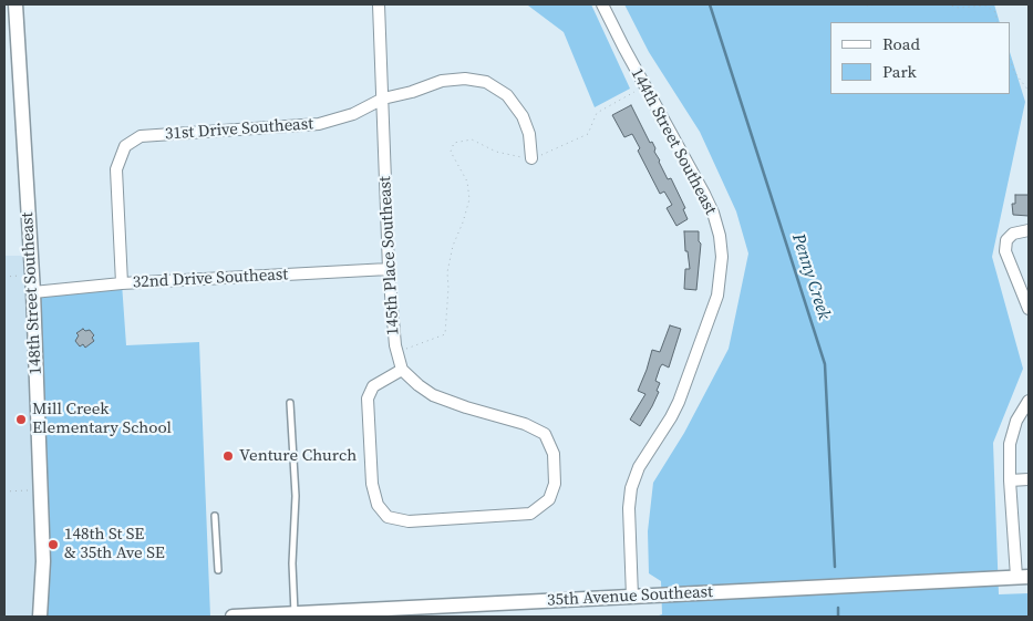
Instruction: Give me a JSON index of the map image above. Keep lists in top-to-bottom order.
{
  "streets": {
    "street": [
      "31st Drive Southeast",
      "144th Street Southeast",
      "145th Place Southeast",
      "32nd Drive Southeast",
      "148th Street Southeast",
      "35th Avenue Southeast"
    ]
  },
  "crossings": [
    ["31st Drive Southeast", "145th Place Southeast"],
    ["31st Drive Southeast", "32nd Drive Southeast"],
    ["144th Street Southeast", "35th Avenue Southeast"],
    ["145th Place Southeast", "32nd Drive Southeast"],
    ["32nd Drive Southeast", "148th Street Southeast"]
  ],
  "water": ["Penny Creek"],
  "places": ["Mill Creek Elementary School", "Venture Church", "148th St SE & 35th Ave SE"],
  "legend": ["Road", "Park"]
}
